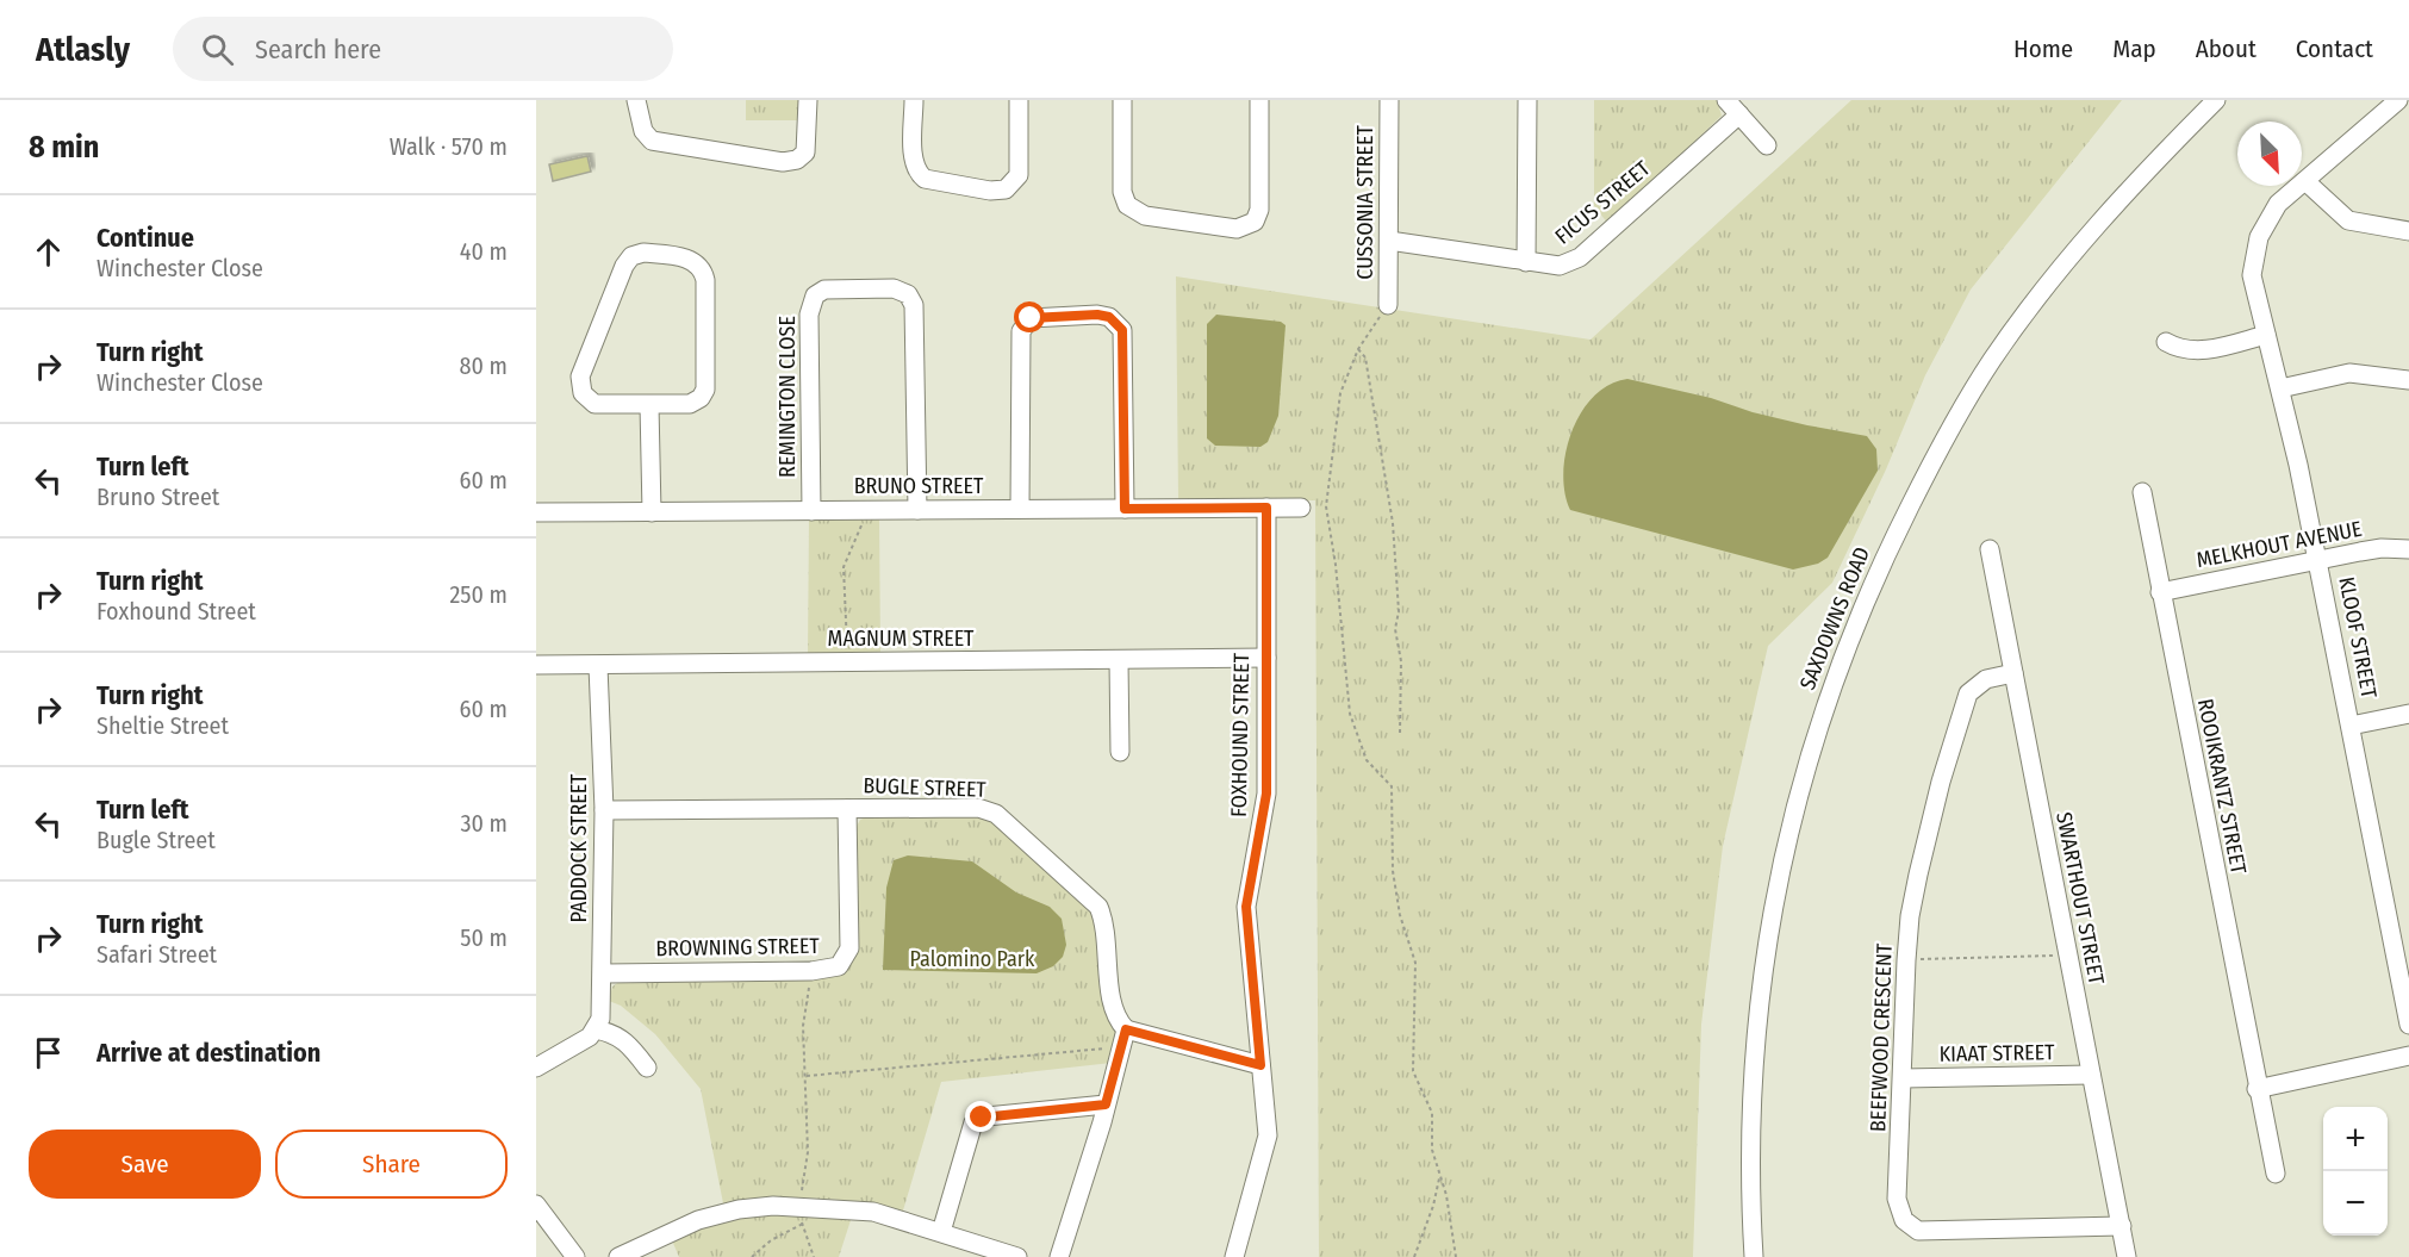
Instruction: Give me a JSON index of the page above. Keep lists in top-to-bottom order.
{
  "streets": {
    "street": [
      "CUSSONIA STREET",
      "FICUS STREET",
      "REMINGTON CLOSE",
      "BRUNO STREET",
      "MELKHOUT AVENUE",
      "SAXDOWNS ROAD",
      "KLOOF STREET",
      "MAGNUM STREET",
      "FOXHOUND STREET",
      "ROOIKRANTZ STREET",
      "BUGLE STREET",
      "PADDOCK STREET",
      "SWARTHOUT STREET",
      "BROWNING STREET",
      "BEEFWOOD CRESCENT",
      "KIAAT STREET"
    ]
  },
  "crossings": [
    ["CUSSONIA STREET", "FICUS STREET"],
    ["REMINGTON CLOSE", "BRUNO STREET"],
    ["BRUNO STREET", "FOXHOUND STREET"],
    ["MELKHOUT AVENUE", "KLOOF STREET"],
    ["MELKHOUT AVENUE", "ROOIKRANTZ STREET"],
    ["MAGNUM STREET", "FOXHOUND STREET"],
    ["MAGNUM STREET", "PADDOCK STREET"],
    ["BUGLE STREET", "PADDOCK STREET"],
    ["BUGLE STREET", "BROWNING STREET"],
    ["PADDOCK STREET", "BROWNING STREET"],
    ["SWARTHOUT STREET", "BEEFWOOD CRESCENT"],
    ["SWARTHOUT STREET", "KIAAT STREET"],
    ["BEEFWOOD CRESCENT", "KIAAT STREET"]
  ],
  "parks": ["Palomino Park"],
  "north": "bottom right",
  "page": {
    "header": "Atlasly",
    "search": "Search here",
    "nav": [
      "Home",
      "Map",
      "About",
      "Contact"
    ],
    "heading": ["8 min", "Walk · 570 m"],
    "list": [
      ["Continue", "Winchester Close", "40 m"],
      ["Turn right", "Winchester Close", "80 m"],
      ["Turn left", "Bruno Street", "60 m"],
      ["Turn right", "Foxhound Street", "250 m"],
      ["Turn right", "Sheltie Street", "60 m"],
      ["Turn left", "Bugle Street", "30 m"],
      ["Turn right", "Safari Street", "50 m"],
      "Arrive at destination"
    ],
    "map_buttons": ["+", "−"],
    "buttons": ["Save", "Share"]
  }
}
